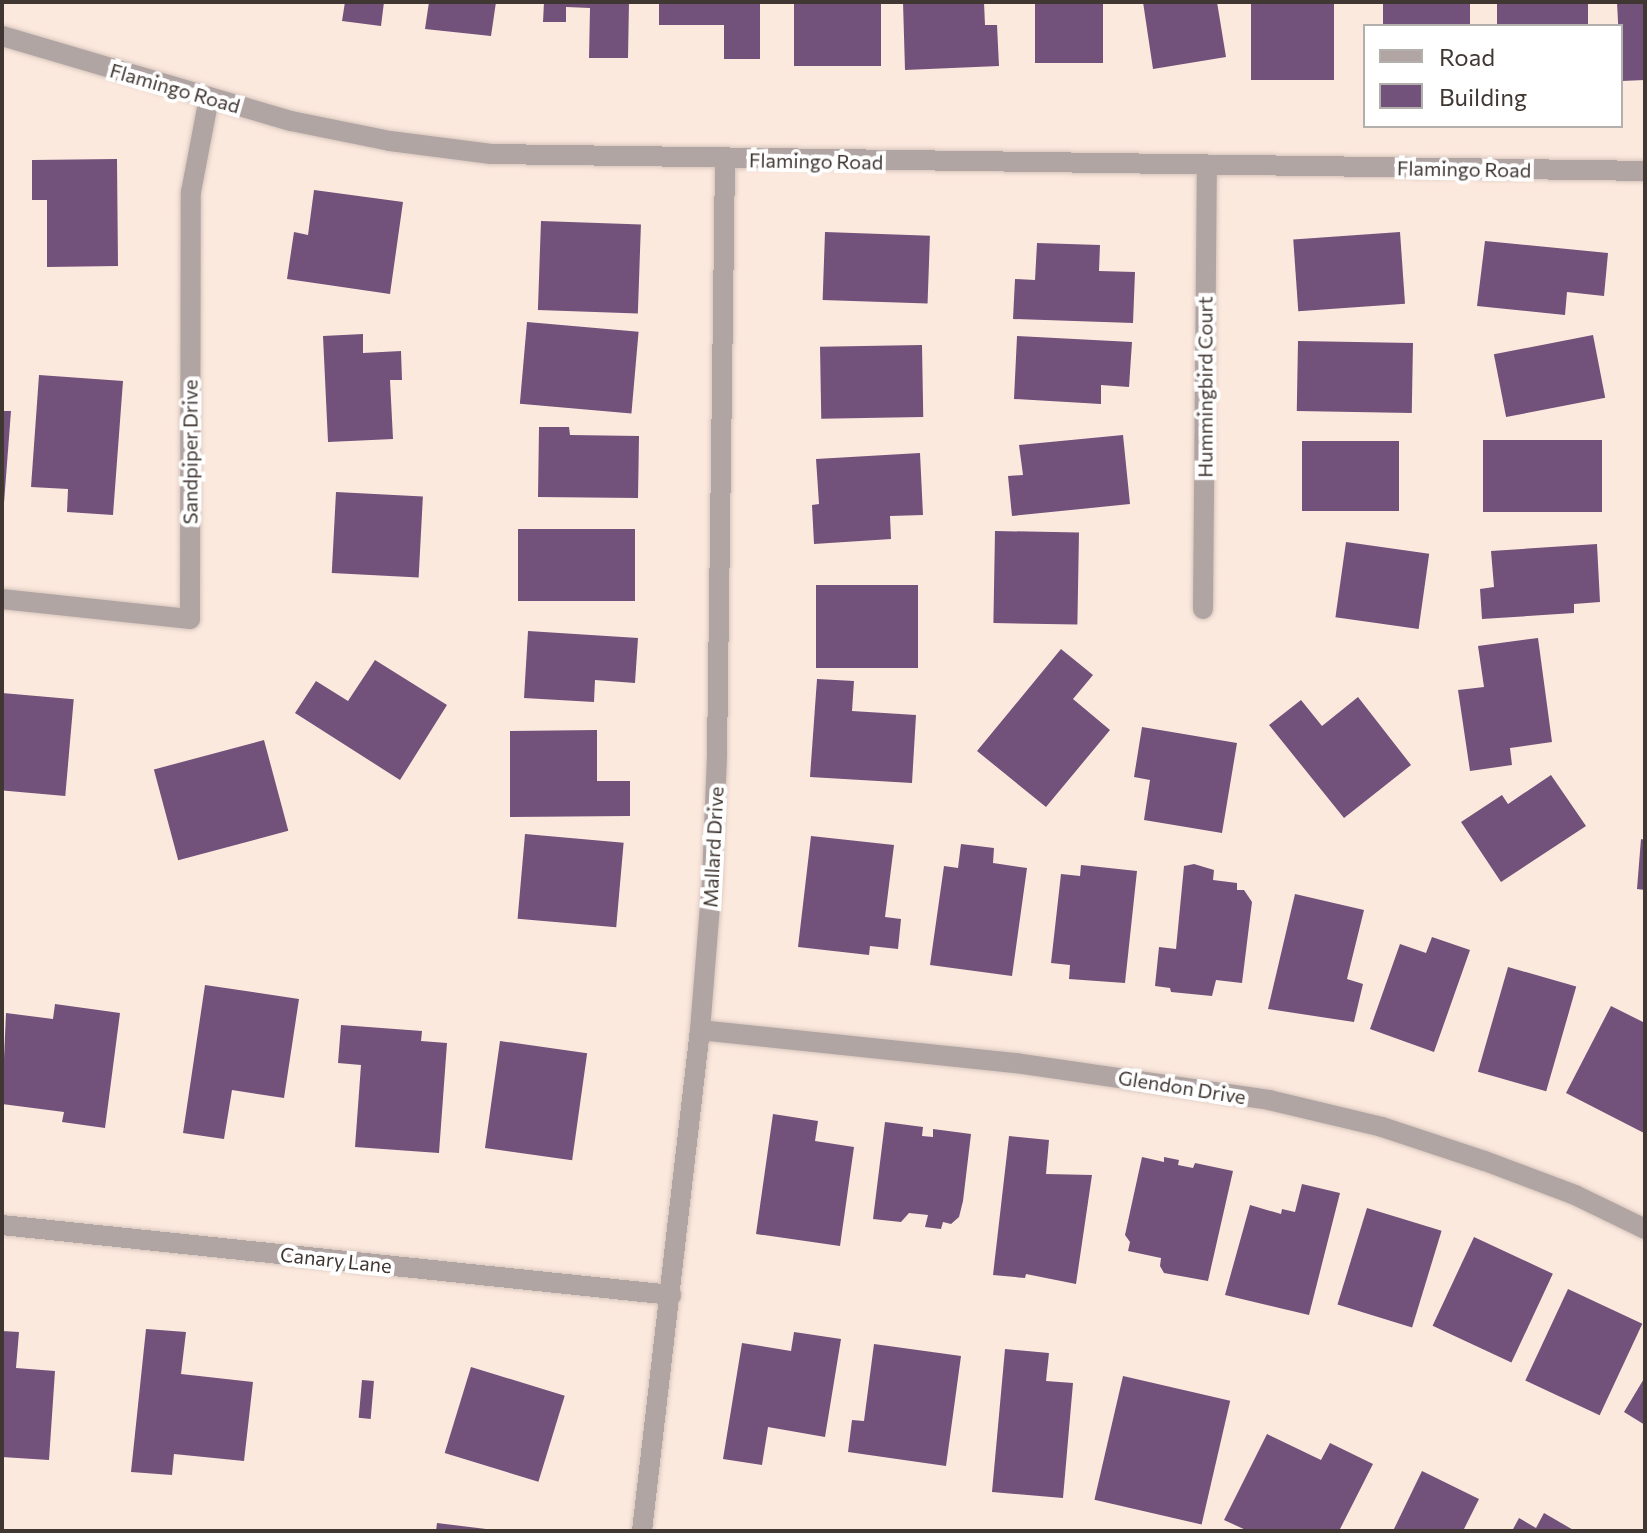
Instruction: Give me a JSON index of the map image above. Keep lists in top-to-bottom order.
{
  "streets": {
    "street": [
      "Flamingo Road",
      "Hummingbird Court",
      "Sandpiper Drive",
      "Mallard Drive",
      "Glendon Drive",
      "Canary Lane"
    ]
  },
  "crossings": [
    ["Flamingo Road", "Hummingbird Court"],
    ["Flamingo Road", "Sandpiper Drive"],
    ["Flamingo Road", "Mallard Drive"],
    ["Mallard Drive", "Glendon Drive"],
    ["Mallard Drive", "Canary Lane"]
  ],
  "legend": ["Road", "Building"]
}
